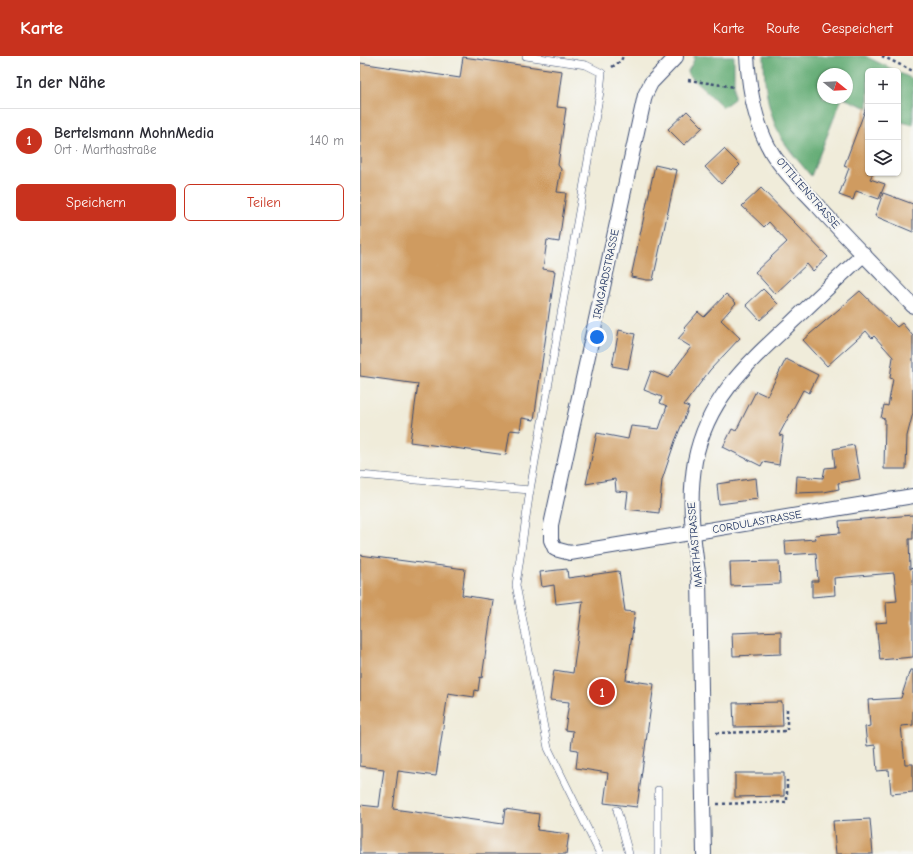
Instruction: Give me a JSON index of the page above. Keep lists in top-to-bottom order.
{
  "streets": {
    "street": [
      "OTTILIENSTRASSE",
      "IRMGARDSTRASSE",
      "CORDULASTRASSE",
      "MARTHASTRASSE"
    ]
  },
  "crossings": [
    ["OTTILIENSTRASSE", "MARTHASTRASSE"],
    ["IRMGARDSTRASSE", "CORDULASTRASSE"],
    ["CORDULASTRASSE", "MARTHASTRASSE"]
  ],
  "north": "right",
  "page": {
    "header": "Karte",
    "nav": ["Karte", "Route", "Gespeichert"],
    "heading": "In der Nähe",
    "map_buttons": ["+", "−"],
    "list": [
      {
        "mark": "1",
        "name": "Bertelsmann MohnMedia",
        "note": "Ort · Marthastraße",
        "value": "140 m"
      }
    ],
    "buttons": ["Speichern", "Teilen"],
    "pins": "1"
  }
}
